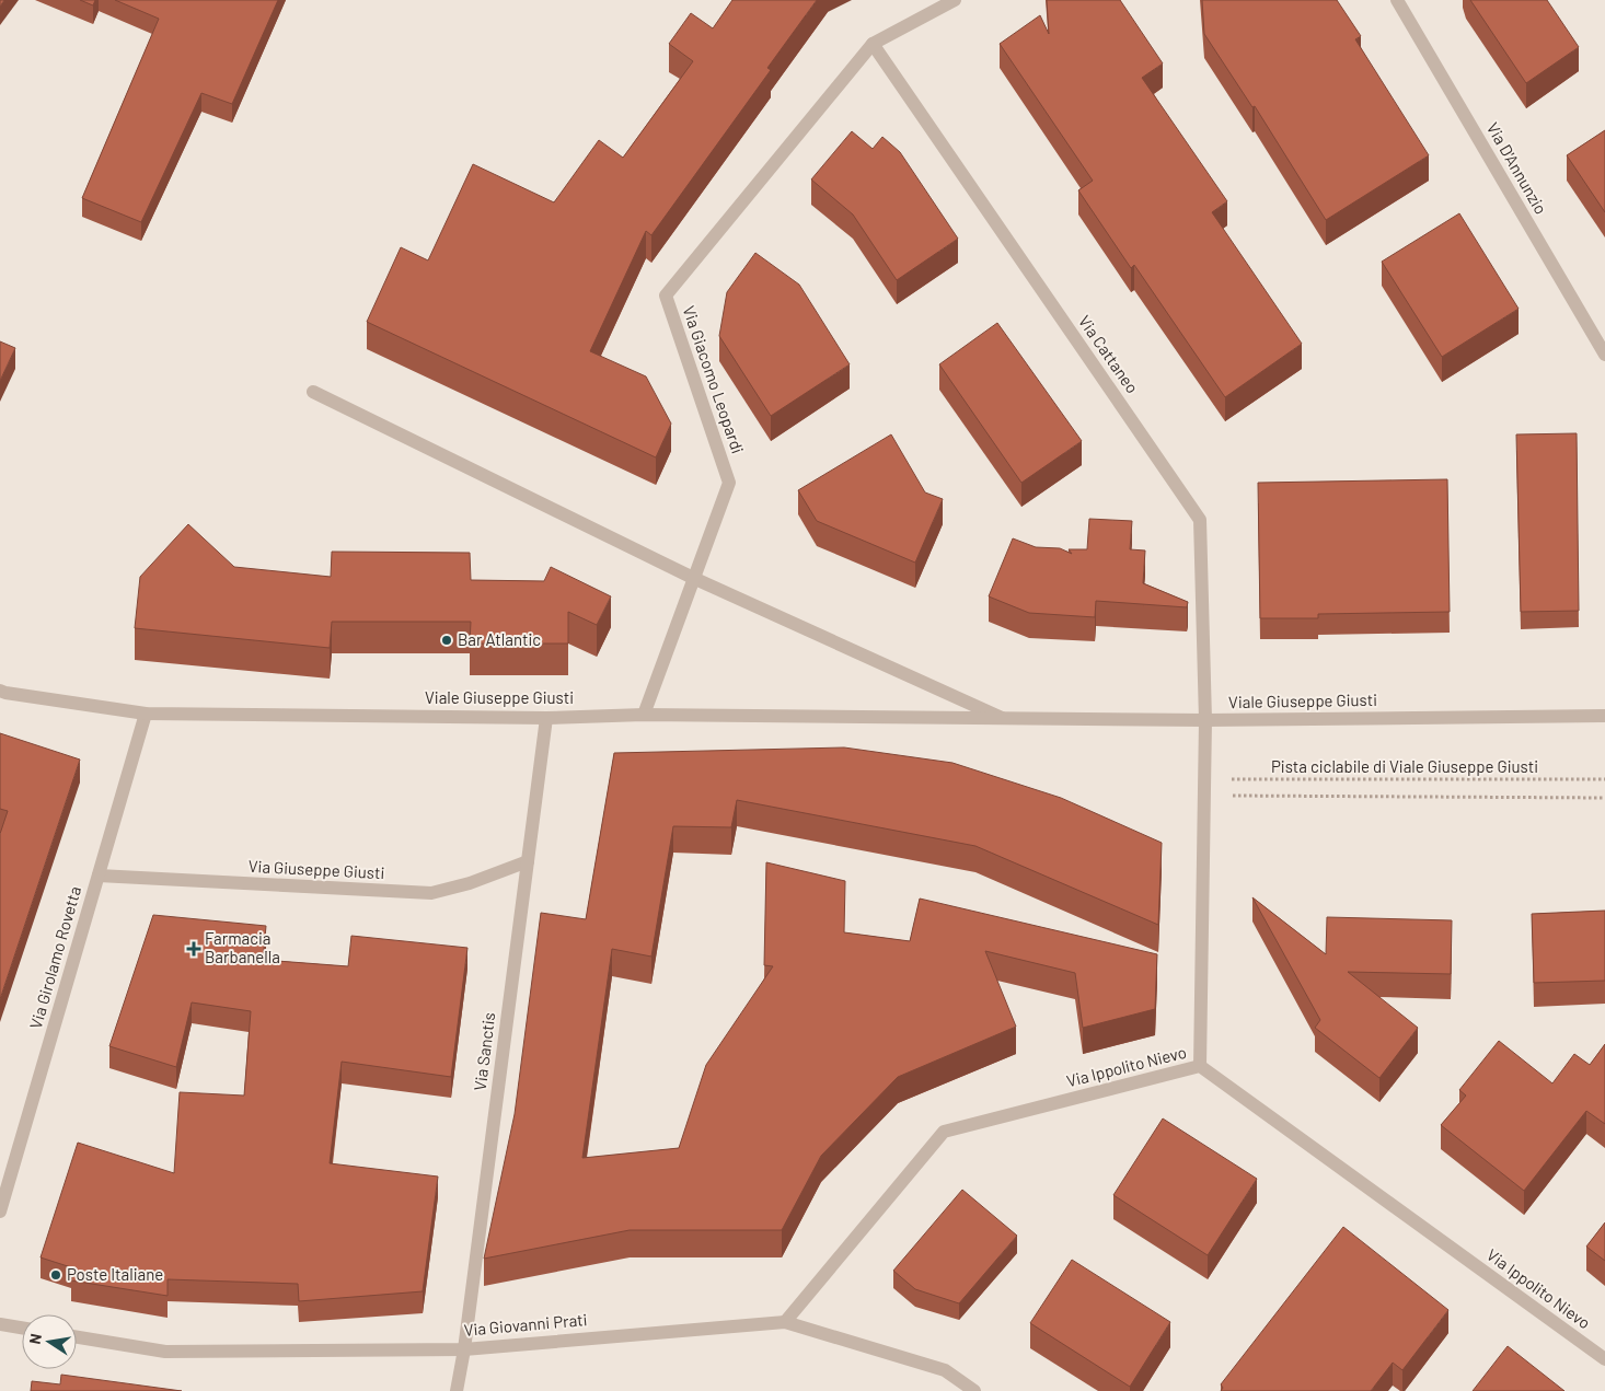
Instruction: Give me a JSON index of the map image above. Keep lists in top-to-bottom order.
{
  "streets": {
    "street": [
      "Via D'Annunzio",
      "Via Cattaneo",
      "Via Giacomo Leopardi",
      "Viale Giuseppe Giusti",
      "Via Giuseppe Giusti",
      "Via Girolamo Rovetta",
      "Via Sanctis",
      "Via Ippolito Nievo",
      "Via Giovanni Prati"
    ],
    "path": ["Pista ciclabile di Viale Giuseppe Giusti"]
  },
  "crossings": [
    ["Via Cattaneo", "Via Giacomo Leopardi"],
    ["Via Cattaneo", "Viale Giuseppe Giusti"],
    ["Via Cattaneo", "Pista ciclabile di Viale Giuseppe Giusti"],
    ["Via Cattaneo", "Via Ippolito Nievo"],
    ["Via Giacomo Leopardi", "Viale Giuseppe Giusti"],
    ["Viale Giuseppe Giusti", "Via Girolamo Rovetta"],
    ["Viale Giuseppe Giusti", "Via Sanctis"],
    ["Via Giuseppe Giusti", "Via Girolamo Rovetta"],
    ["Via Giuseppe Giusti", "Via Sanctis"],
    ["Via Sanctis", "Via Giovanni Prati"],
    ["Via Ippolito Nievo", "Via Giovanni Prati"]
  ],
  "places": {
    "other": ["Bar Atlantic", "Poste Italiane"],
    "health": ["Farmacia Barbanella"]
  },
  "north": "left"
}
